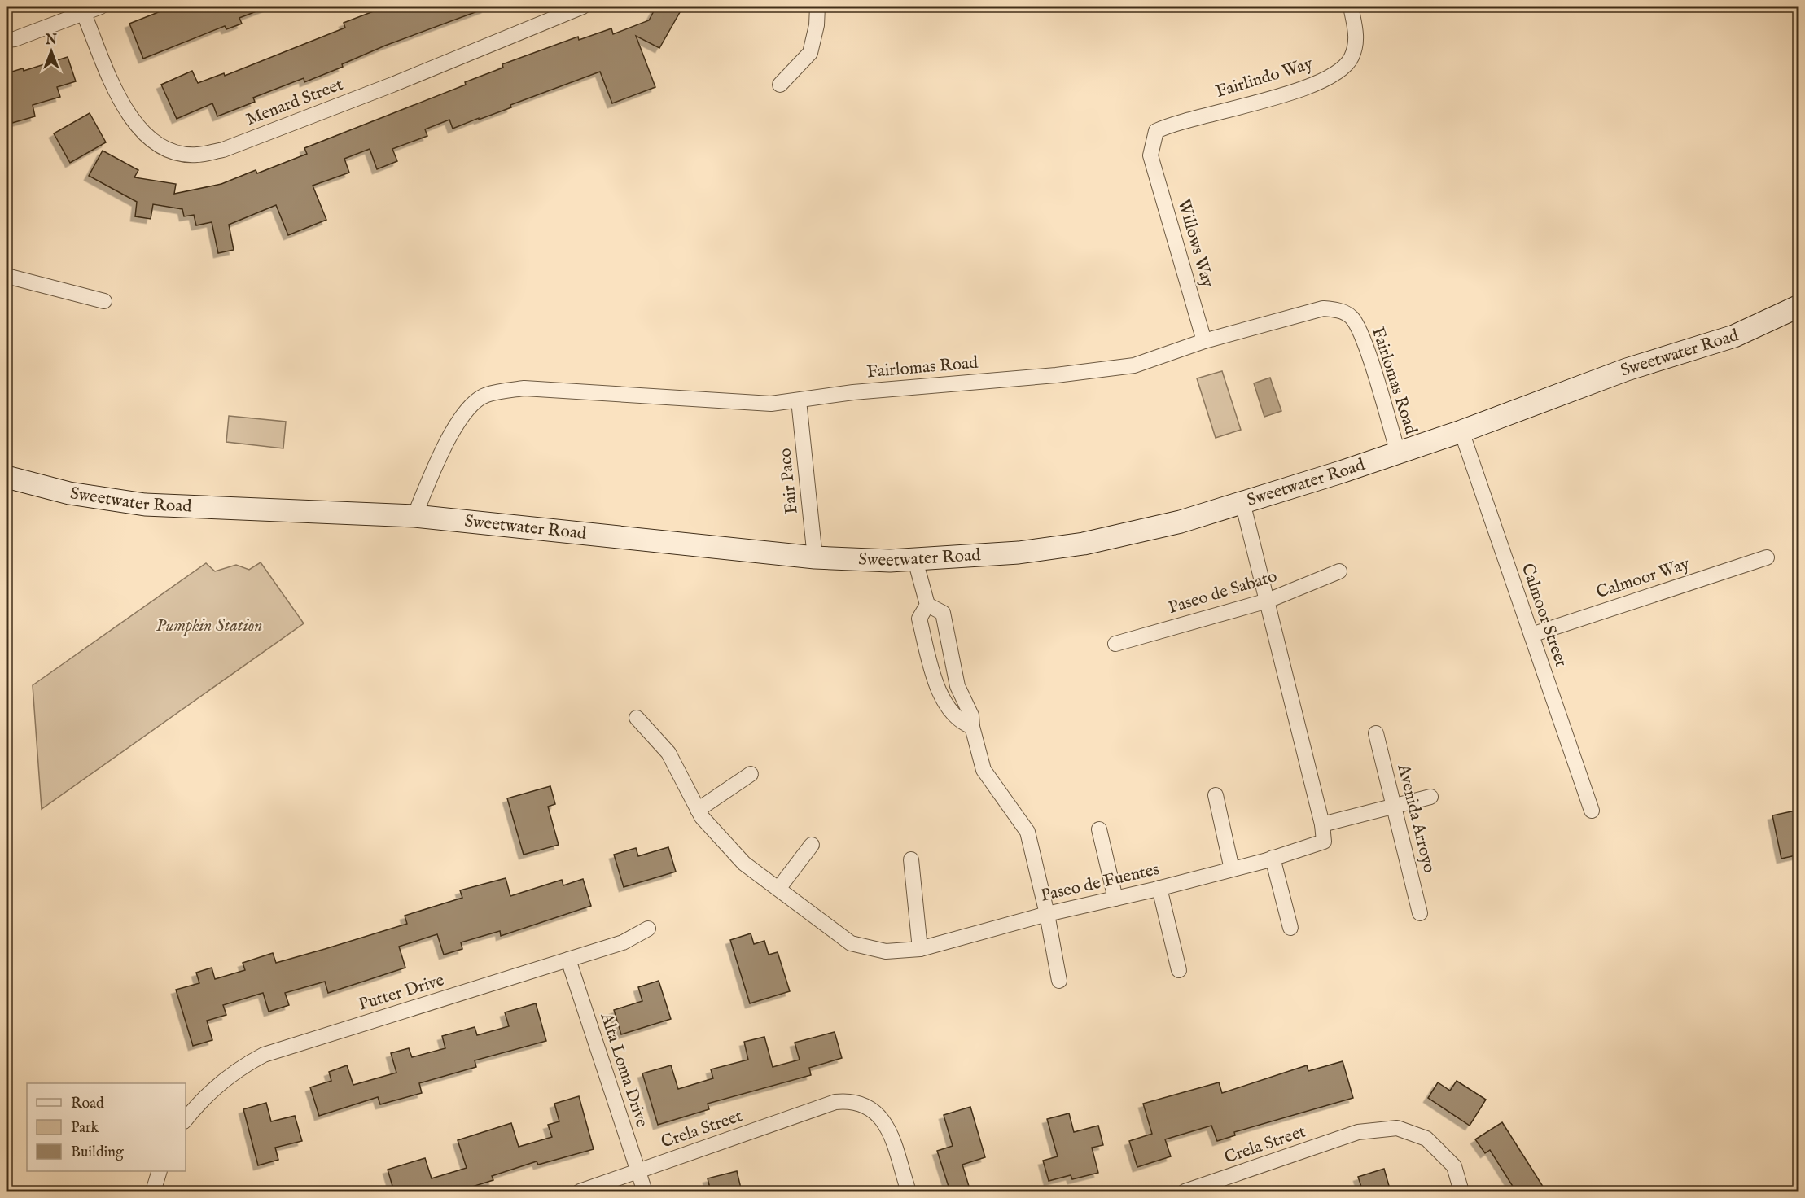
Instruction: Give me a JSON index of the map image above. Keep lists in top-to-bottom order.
{
  "streets": {
    "main road": ["Sweetwater Road"],
    "street": [
      "Fairlindo Way",
      "Menard Street",
      "Willows Way",
      "Fairlomas Road",
      "Fair Paco",
      "Calmoor Way",
      "Paseo de Sabato",
      "Calmoor Street",
      "Avenida Arroyo",
      "Paseo de Fuentes",
      "Putter Drive",
      "Alta Loma Drive",
      "Crela Street"
    ]
  },
  "crossings": [
    ["Fairlindo Way", "Willows Way"],
    ["Willows Way", "Fairlomas Road"],
    ["Sweetwater Road", "Fairlomas Road"],
    ["Sweetwater Road", "Fair Paco"],
    ["Sweetwater Road", "Calmoor Street"],
    ["Sweetwater Road", "Paseo de Fuentes"],
    ["Fairlomas Road", "Fair Paco"],
    ["Calmoor Way", "Calmoor Street"],
    ["Paseo de Sabato", "Paseo de Fuentes"],
    ["Putter Drive", "Alta Loma Drive"],
    ["Alta Loma Drive", "Crela Street"]
  ],
  "parks": ["Pumpkin Station"],
  "legend": ["Road", "Park", "Building"],
  "north": "top"
}
